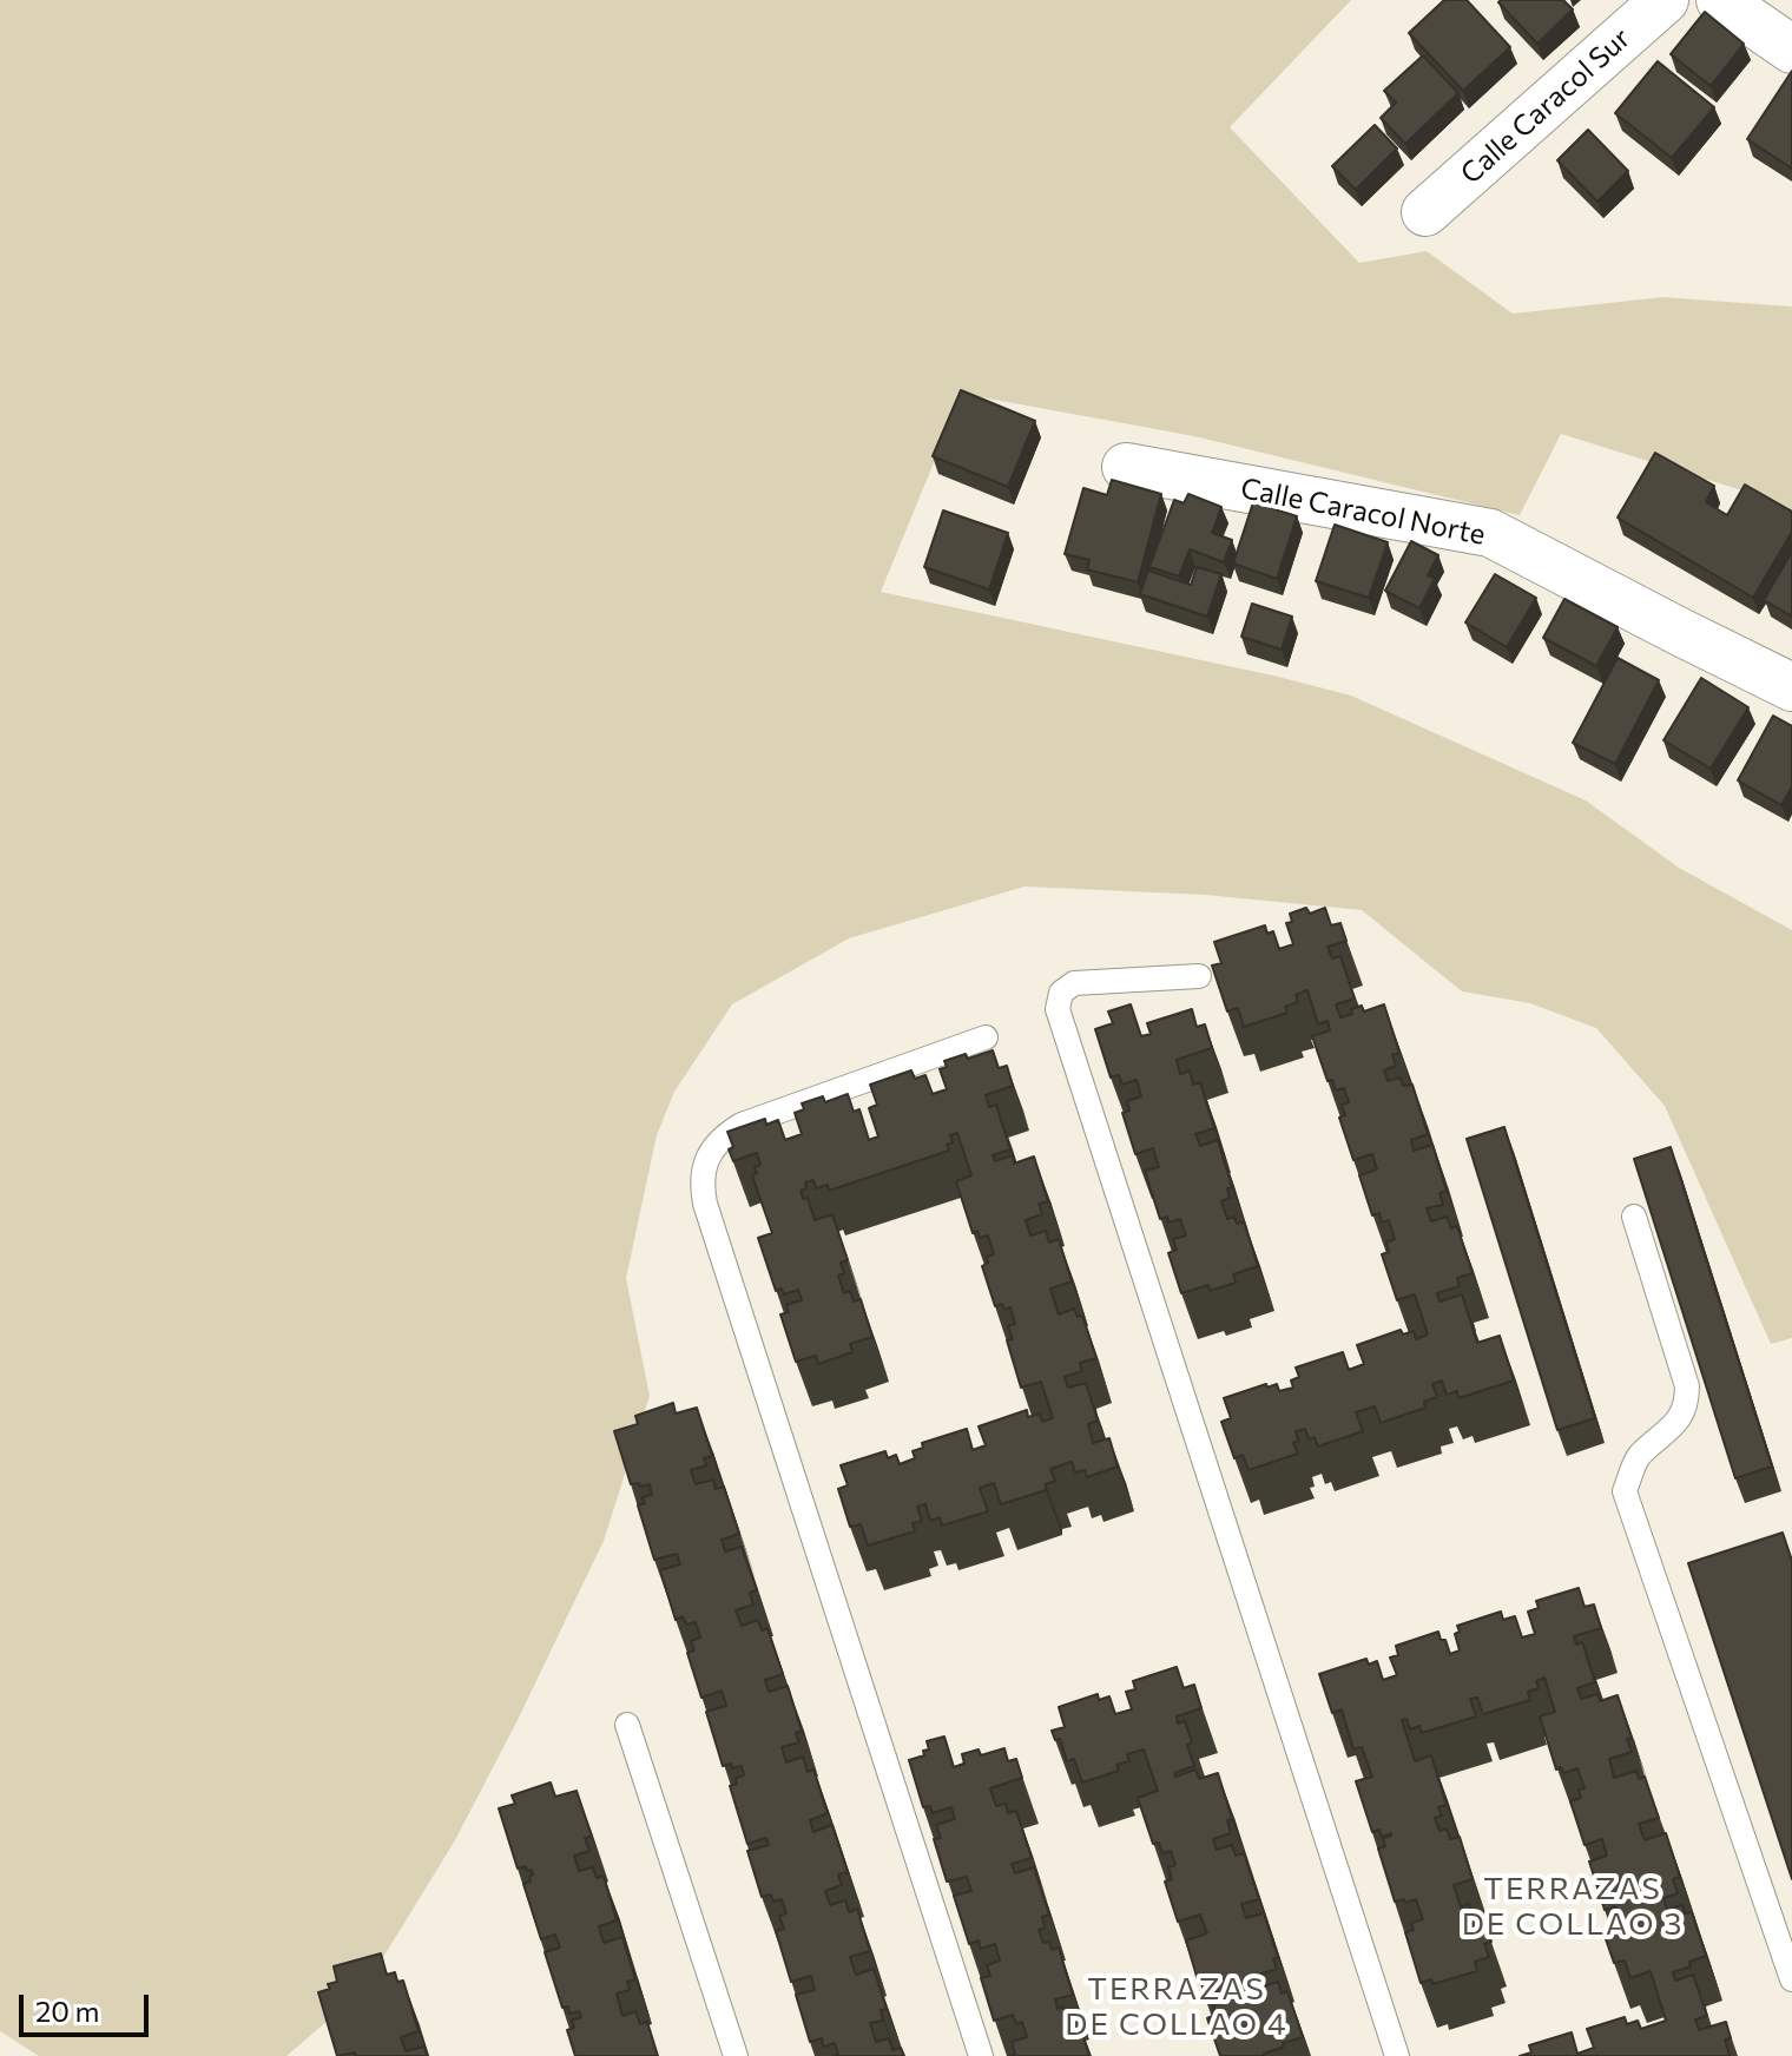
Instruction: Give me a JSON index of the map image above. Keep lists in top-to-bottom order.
{
  "streets": {
    "street": ["Calle Caracol Sur", "Calle Caracol Norte"]
  },
  "districts": ["TERRAZAS DE COLLAO 3", "TERRAZAS DE COLLAO 4"],
  "scale_bar": "20 m"
}
